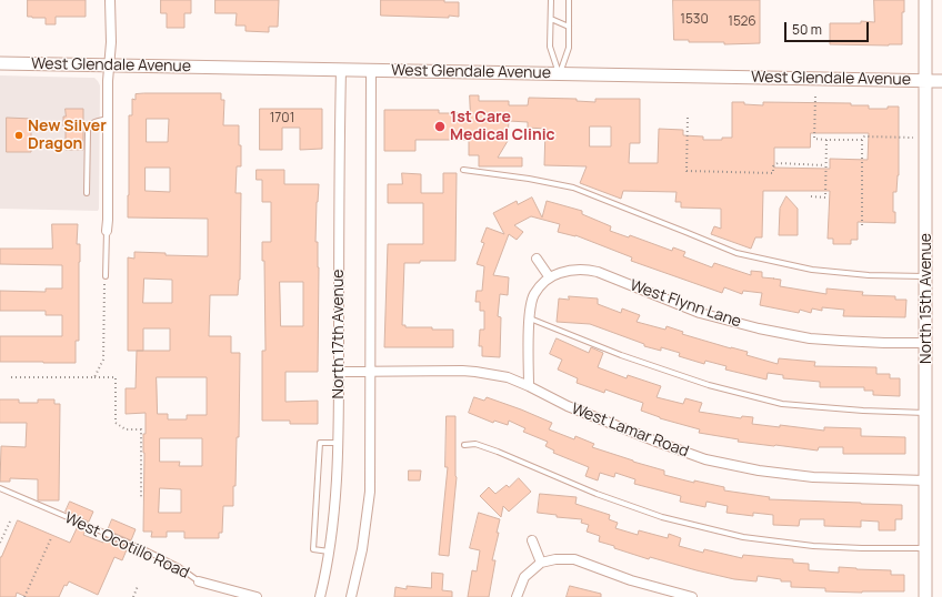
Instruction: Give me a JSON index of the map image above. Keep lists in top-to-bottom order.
{
  "streets": {
    "main road": ["West Glendale Avenue", "North 15th Avenue"],
    "street": [
      "West Flynn Lane",
      "North 17th Avenue",
      "West Lamar Road",
      "West Ocotillo Road"
    ]
  },
  "crossings": [
    ["West Glendale Avenue", "North 15th Avenue"],
    ["West Glendale Avenue", "North 17th Avenue"],
    ["North 15th Avenue", "West Flynn Lane"],
    ["North 15th Avenue", "West Lamar Road"],
    ["North 17th Avenue", "West Lamar Road"]
  ],
  "places": ["1st Care Medical Clinic", "New Silver Dragon"],
  "house_numbers": ["1530", "1526", "1701"],
  "scale_bar": "50 m"
}
